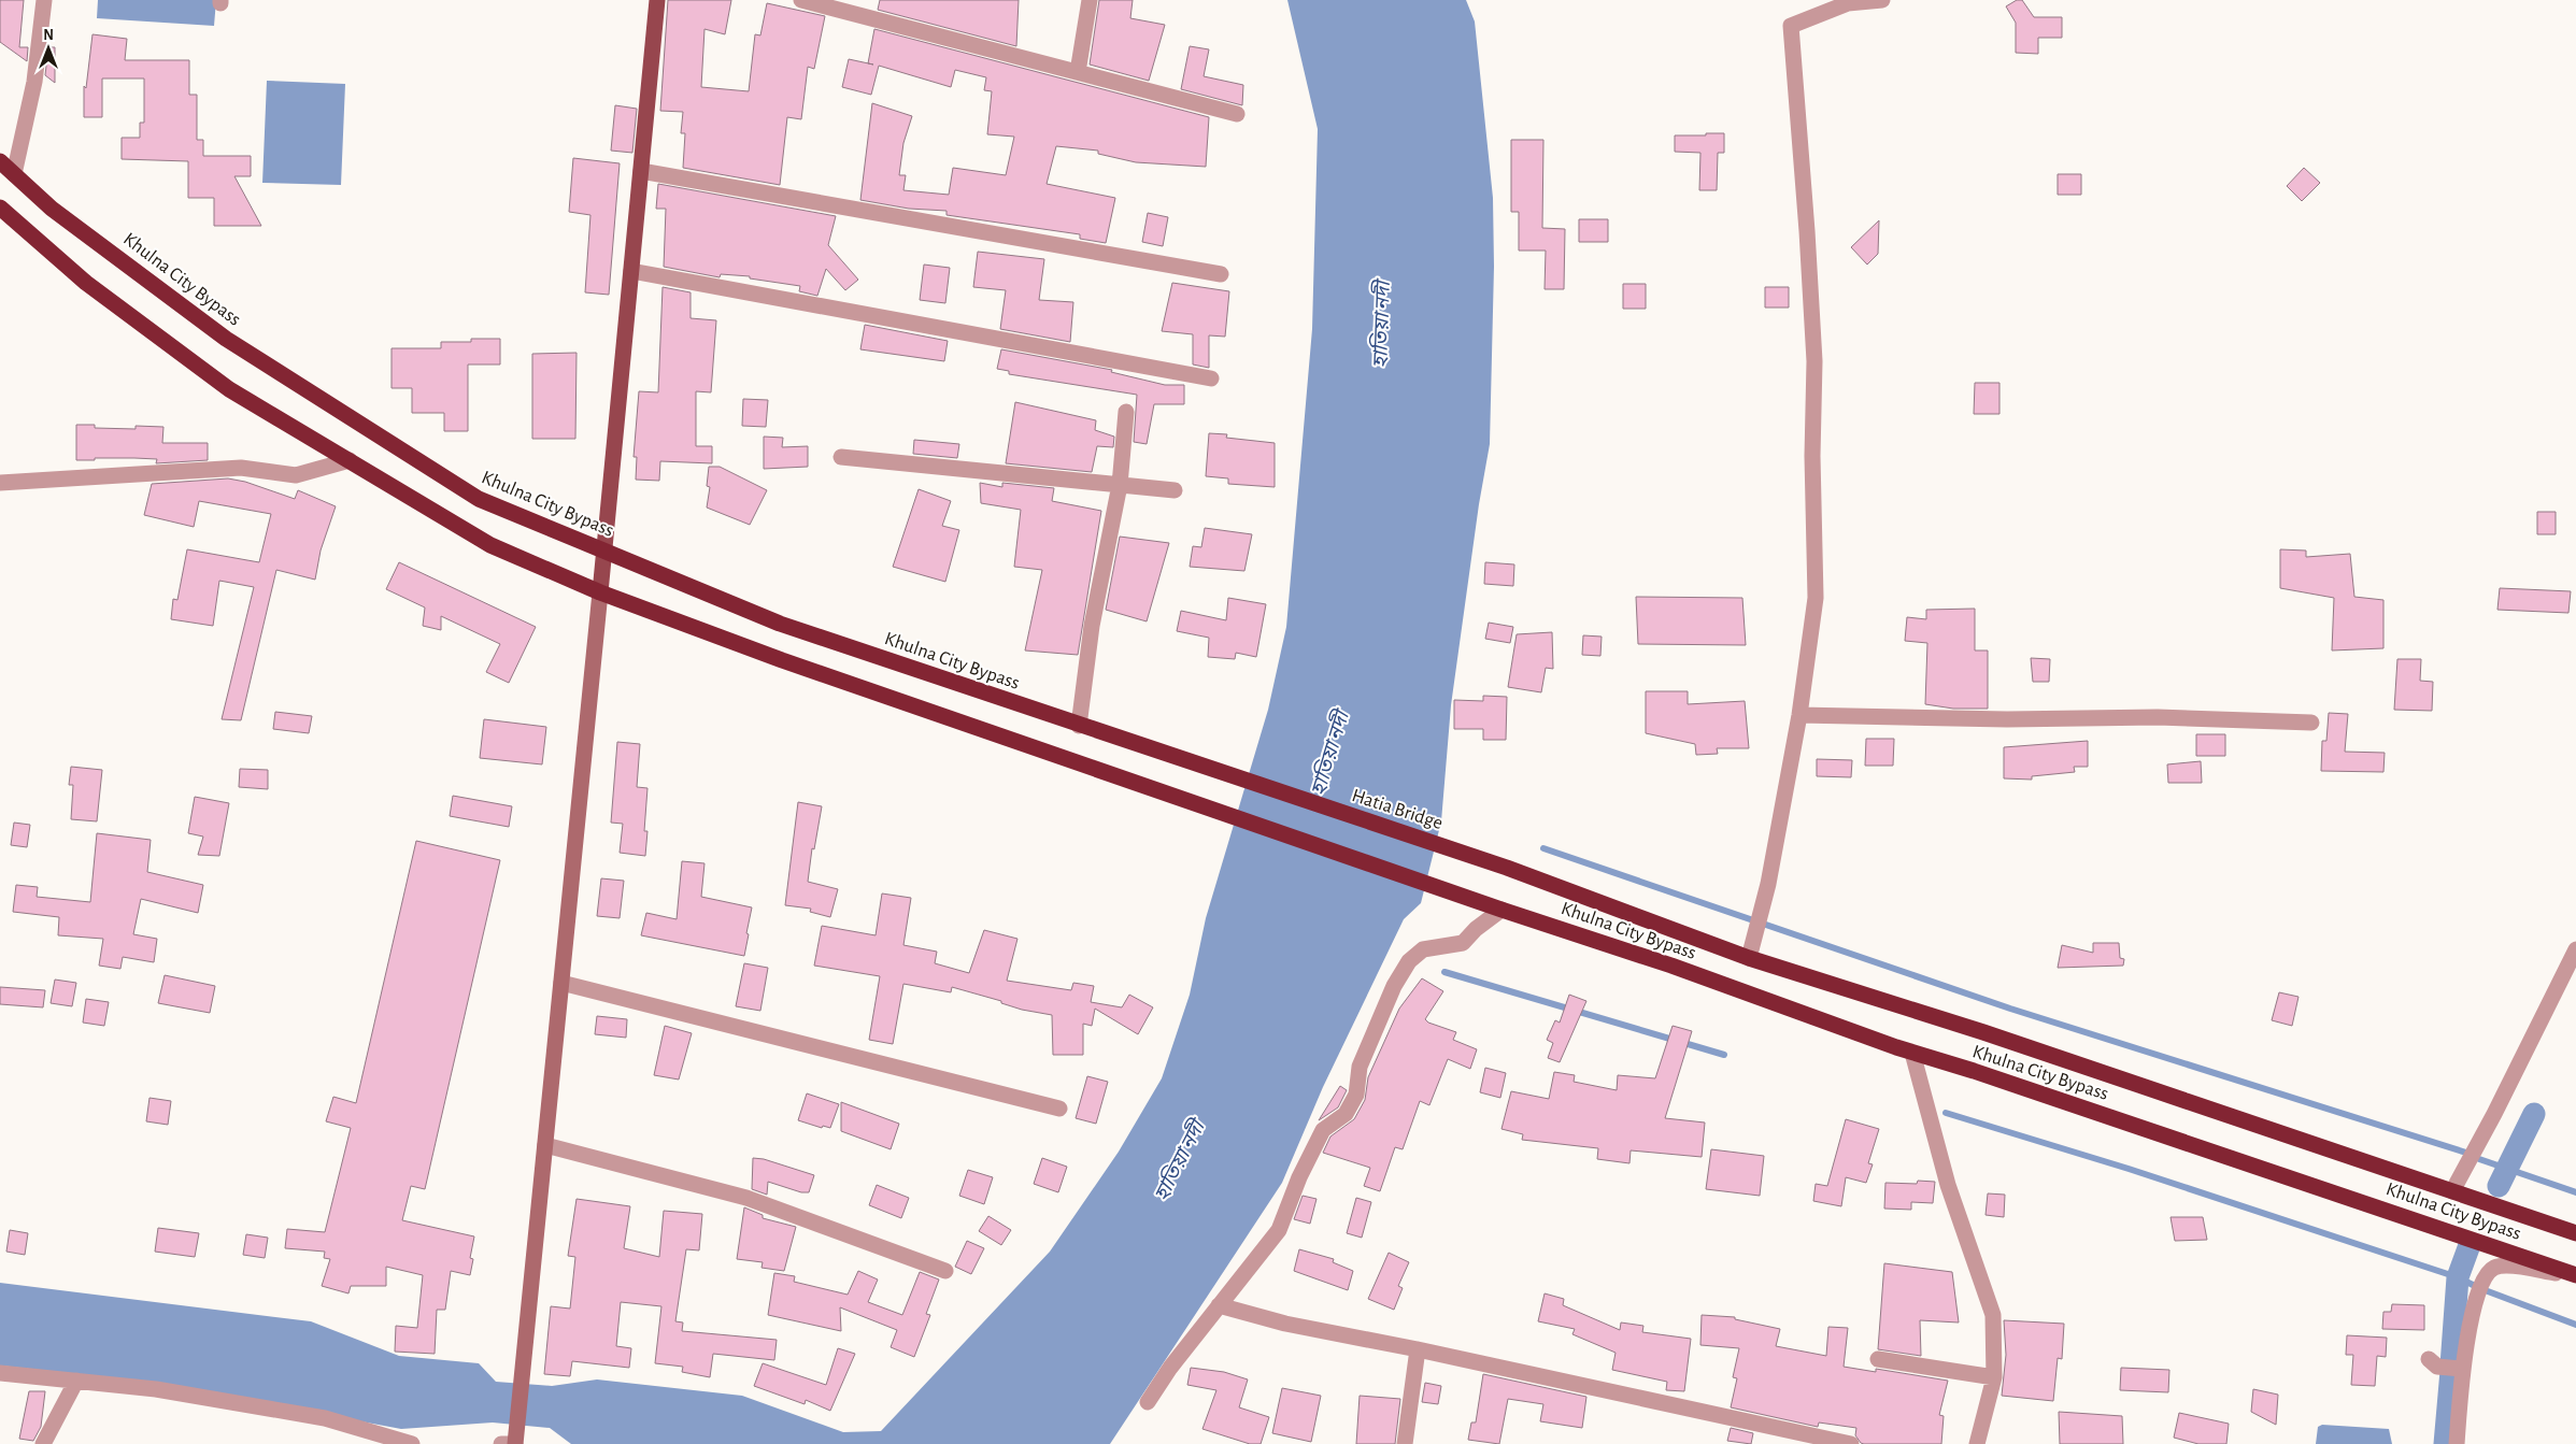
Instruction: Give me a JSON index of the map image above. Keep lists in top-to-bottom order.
{
  "streets": {
    "highway": ["Khulna City Bypass", "Hatia Bridge"]
  },
  "crossings": [
    ["Khulna City Bypass", "Hatia Bridge"]
  ],
  "water": ["হাতিয়া নদী"],
  "north": "top"
}
